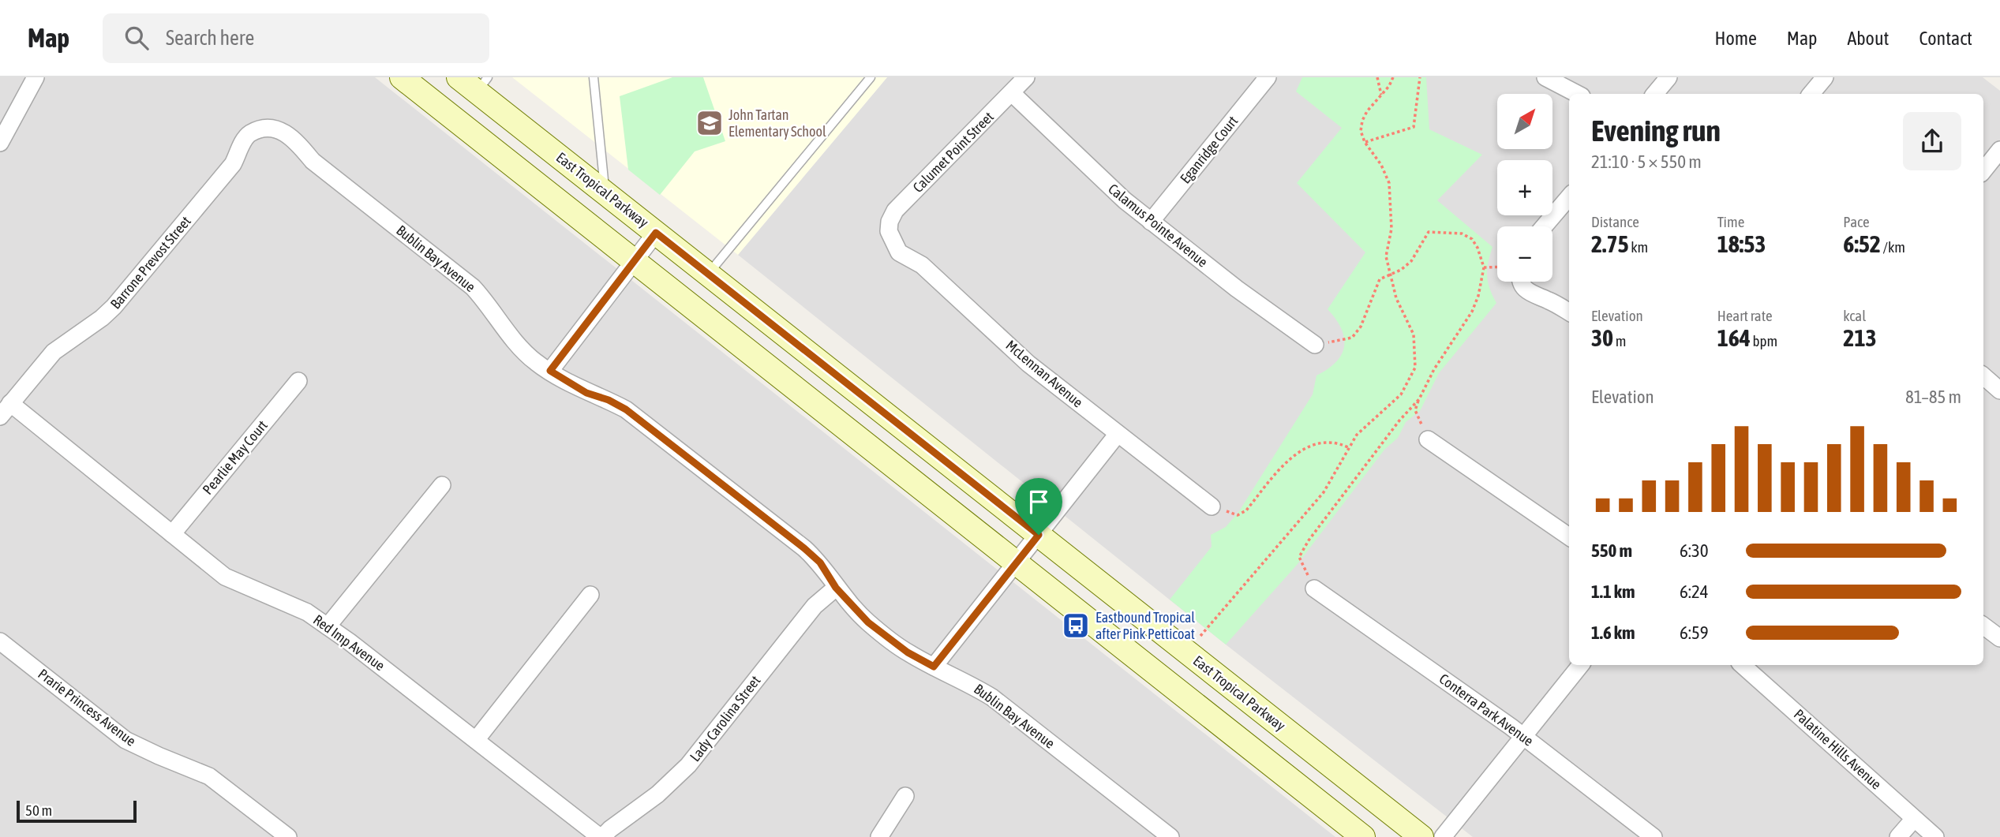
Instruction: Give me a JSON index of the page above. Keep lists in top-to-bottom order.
{
  "streets": {
    "main road": ["East Tropical Parkway"],
    "street": [
      "Eganridge Court",
      "Calumet Point Street",
      "Calamus Pointe Avenue",
      "Bublin Bay Avenue",
      "Barrone Prevost Street",
      "McLennan Avenue",
      "Pearlie May Court",
      "Red Imp Avenue",
      "Prarie Princess Avenue",
      "Conterra Park Avenue",
      "Lady Carolina Street",
      "Palatine Hills Avenue"
    ]
  },
  "crossings": [
    ["Eganridge Court", "Calamus Pointe Avenue"],
    ["Calumet Point Street", "Calamus Pointe Avenue"],
    ["Calumet Point Street", "McLennan Avenue"],
    ["Bublin Bay Avenue", "Barrone Prevost Street"],
    ["Bublin Bay Avenue", "Lady Carolina Street"],
    ["Barrone Prevost Street", "Red Imp Avenue"],
    ["Pearlie May Court", "Red Imp Avenue"],
    ["Red Imp Avenue", "Lady Carolina Street"]
  ],
  "places": {
    "school or university": ["John Tartan Elementary School"],
    "bus stop": ["Eastbound Tropical after Pink Petticoat"]
  },
  "scale_bar": "50 m",
  "north": "top right",
  "page": {
    "header": "Map",
    "search": "Search here",
    "nav": [
      "Home",
      "Map",
      "About",
      "Contact"
    ],
    "map_buttons": ["+", "−"],
    "heading": ["Evening run", "21:10 · 5 × 550 m"],
    "stats": [
      ["Distance", "2.75 km"],
      ["Time", "18:53"],
      ["Pace", "6:52 /km"],
      ["Elevation", "30 m"],
      ["Heart rate", "164 bpm"],
      ["kcal", "213"]
    ],
    "chart": ["Elevation", "81–85 m"],
    "list": [
      {
        "name": "550 m",
        "note": "6:30"
      },
      {
        "name": "1.1 km",
        "note": "6:24"
      },
      {
        "name": "1.6 km",
        "note": "6:59"
      }
    ],
    "scale": "50 m"
  }
}
